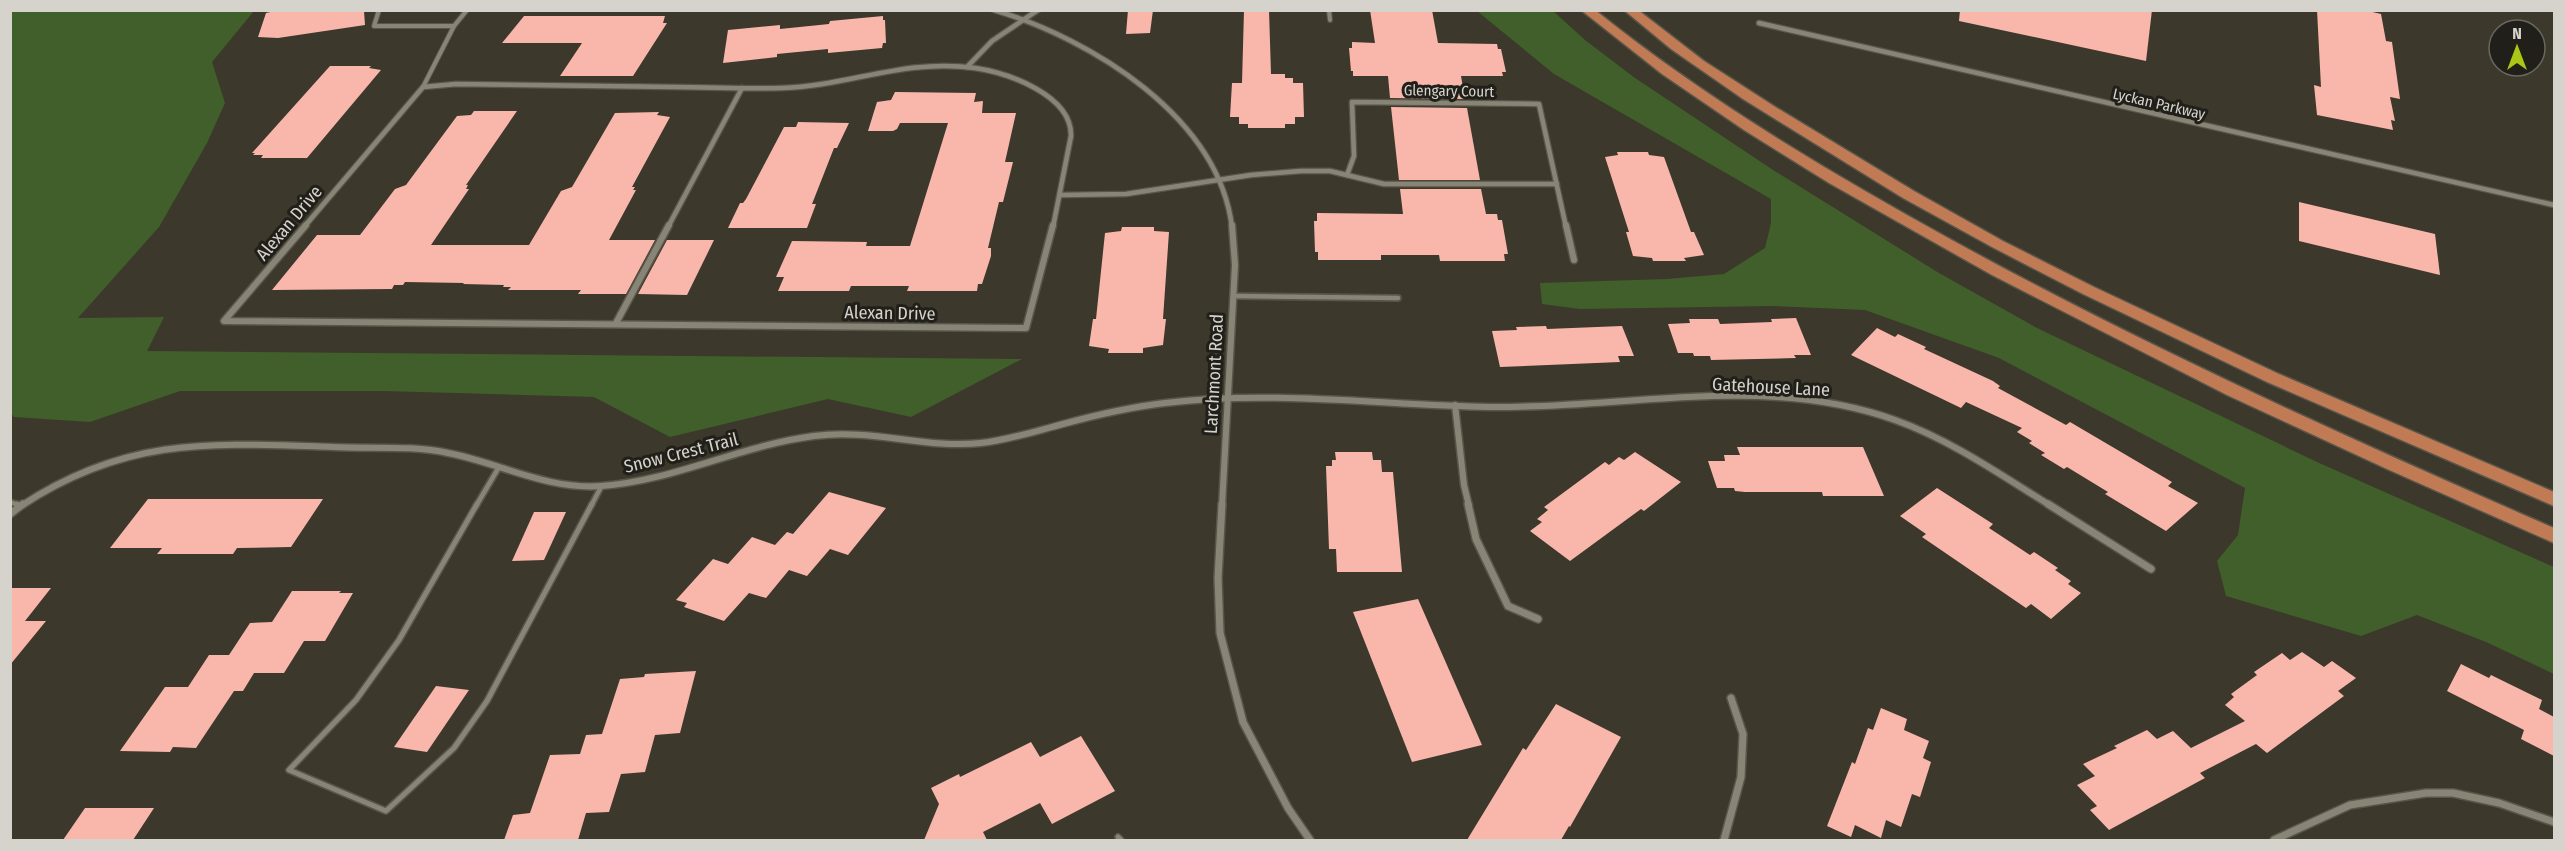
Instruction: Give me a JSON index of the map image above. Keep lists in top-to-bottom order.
{
  "streets": {
    "street": [
      "Glengary Court",
      "Lyckan Parkway",
      "Alexan Drive",
      "Larchmont Road",
      "Gatehouse Lane",
      "Snow Crest Trail"
    ]
  },
  "crossings": [
    ["Larchmont Road", "Gatehouse Lane"],
    ["Larchmont Road", "Snow Crest Trail"],
    ["Gatehouse Lane", "Snow Crest Trail"]
  ],
  "north": "top"
}
